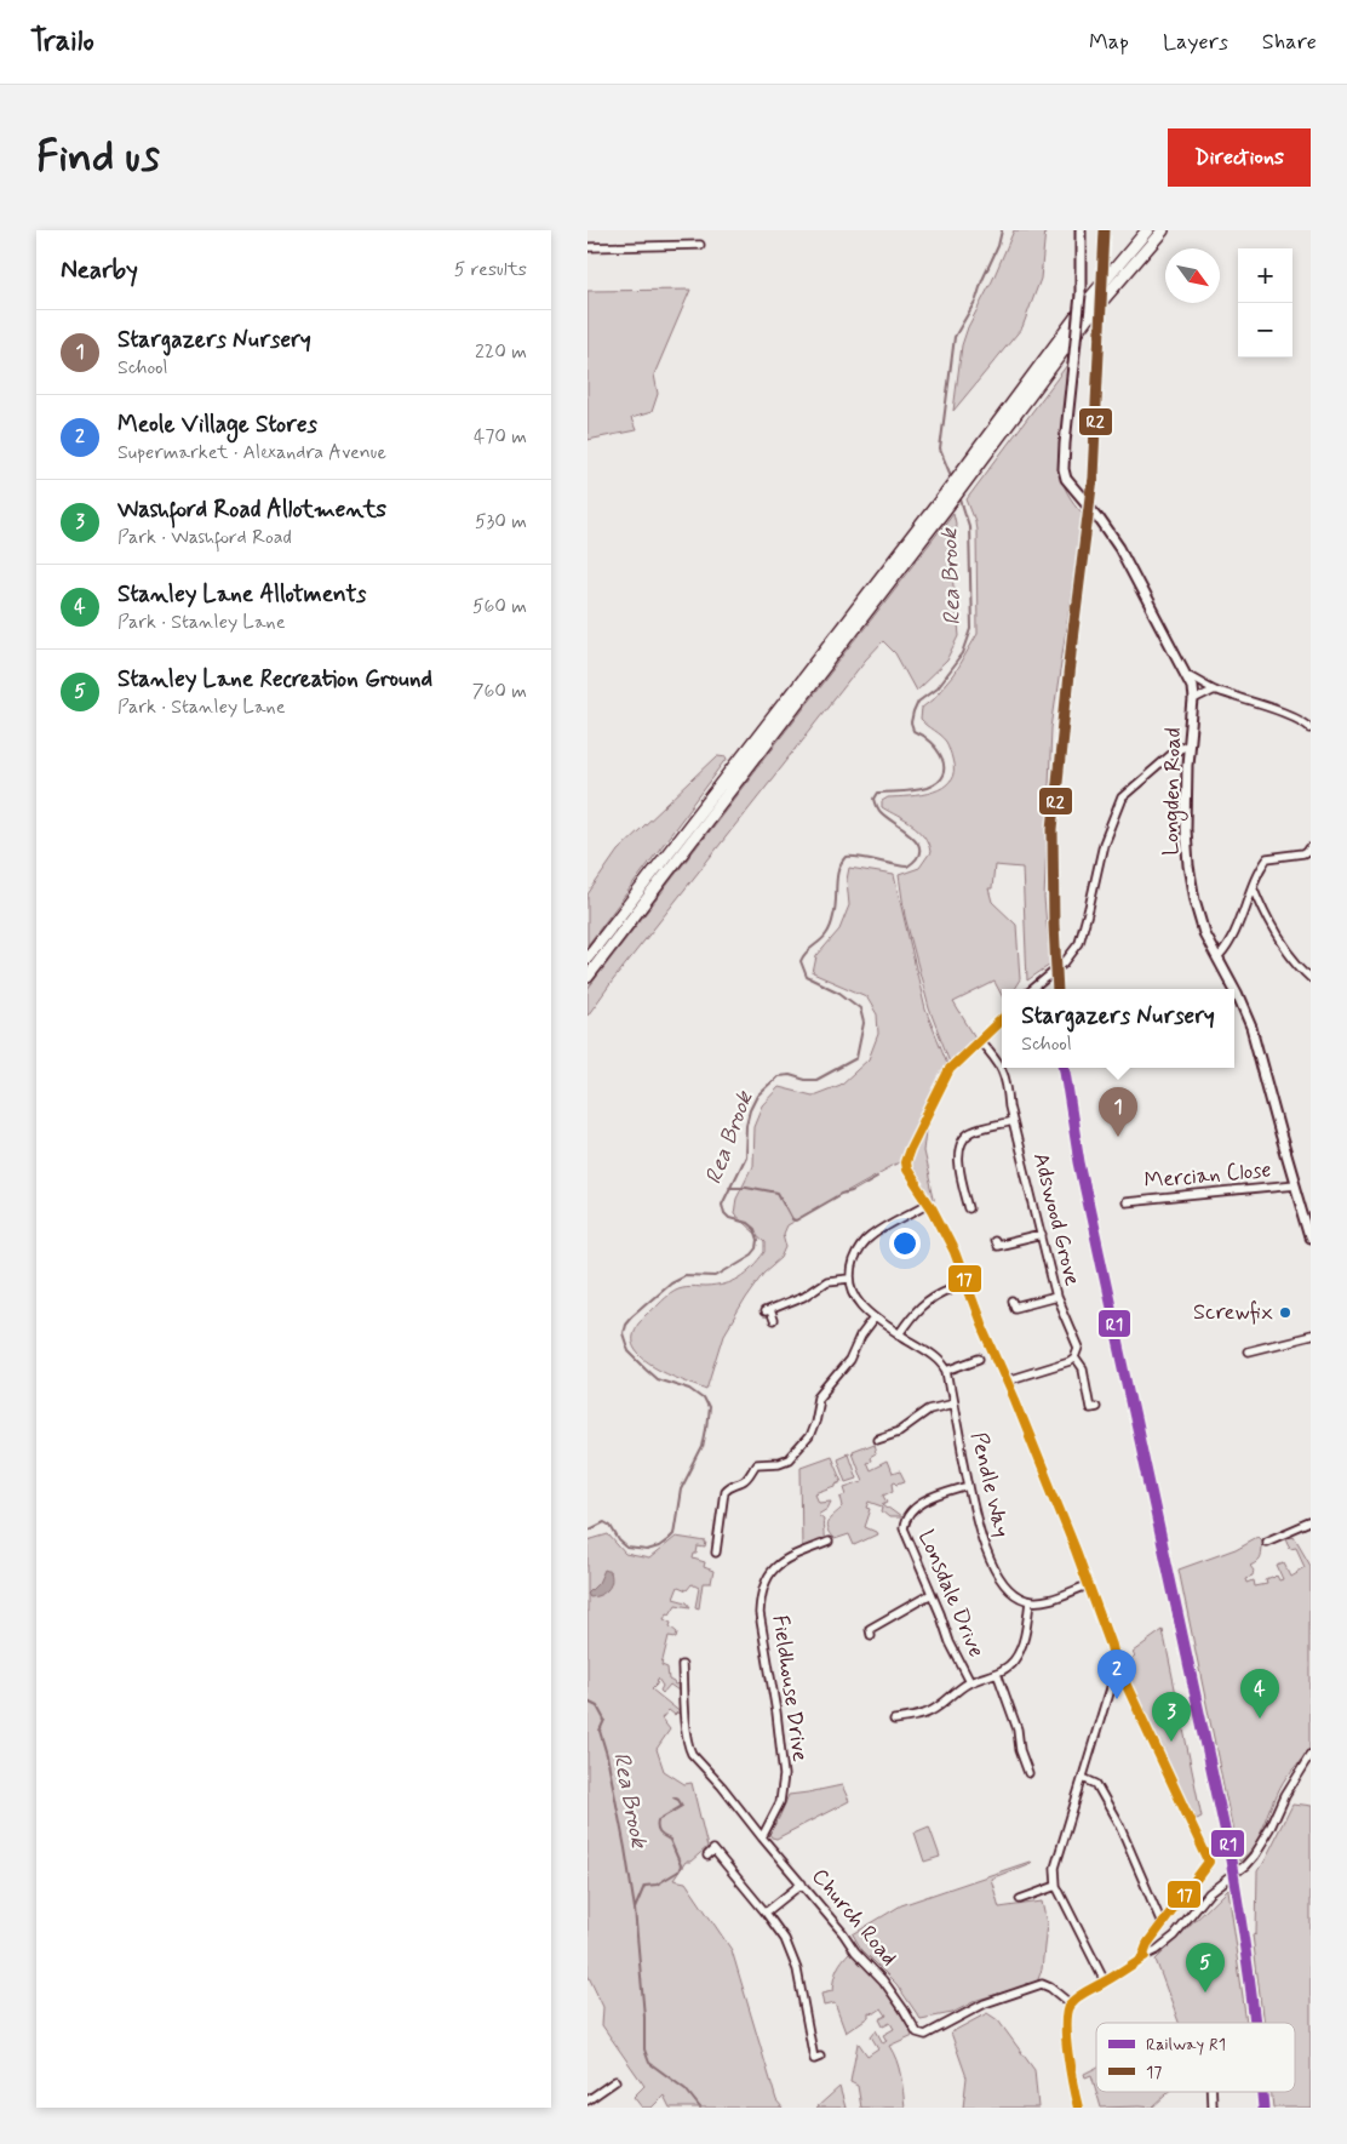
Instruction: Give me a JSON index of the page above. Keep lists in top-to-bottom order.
{
  "streets": {
    "street": [
      "Longden Road",
      "Mercian Close",
      "Adswood Grove",
      "Pendle Way",
      "Lonsdale Drive",
      "Fieldhouse Drive",
      "Church Road"
    ]
  },
  "crossings": [
    ["Longden Road", "Mercian Close"],
    ["Pendle Way", "Lonsdale Drive"],
    ["Fieldhouse Drive", "Church Road"]
  ],
  "water": ["Rea Brook"],
  "places": ["Screwfix"],
  "lines": ["transit line R2", "transit line 17", "rail line R1"],
  "legend": ["Railway R1", "17"],
  "north": "bottom right",
  "page": {
    "header": "Trailo",
    "nav": ["Map", "Layers", "Share"],
    "buttons": "Directions",
    "title": "Find us",
    "heading": ["Nearby", "5 results"],
    "map_buttons": ["+", "−"],
    "list": [
      {
        "mark": "1",
        "name": "Stargazers Nursery",
        "note": "School",
        "value": "220 m"
      },
      {
        "mark": "2",
        "name": "Meole Village Stores",
        "note": "Supermarket · Alexandra Avenue",
        "value": "470 m"
      },
      {
        "mark": "3",
        "name": "Washford Road Allotments",
        "note": "Park · Washford Road",
        "value": "530 m"
      },
      {
        "mark": "4",
        "name": "Stanley Lane Allotments",
        "note": "Park · Stanley Lane",
        "value": "560 m"
      },
      {
        "mark": "5",
        "name": "Stanley Lane Recreation Ground",
        "note": "Park · Stanley Lane",
        "value": "760 m"
      }
    ],
    "popup": ["Stargazers Nursery", "School"],
    "pins": [
      "1",
      "2",
      "4",
      "3",
      "5"
    ]
  }
}
